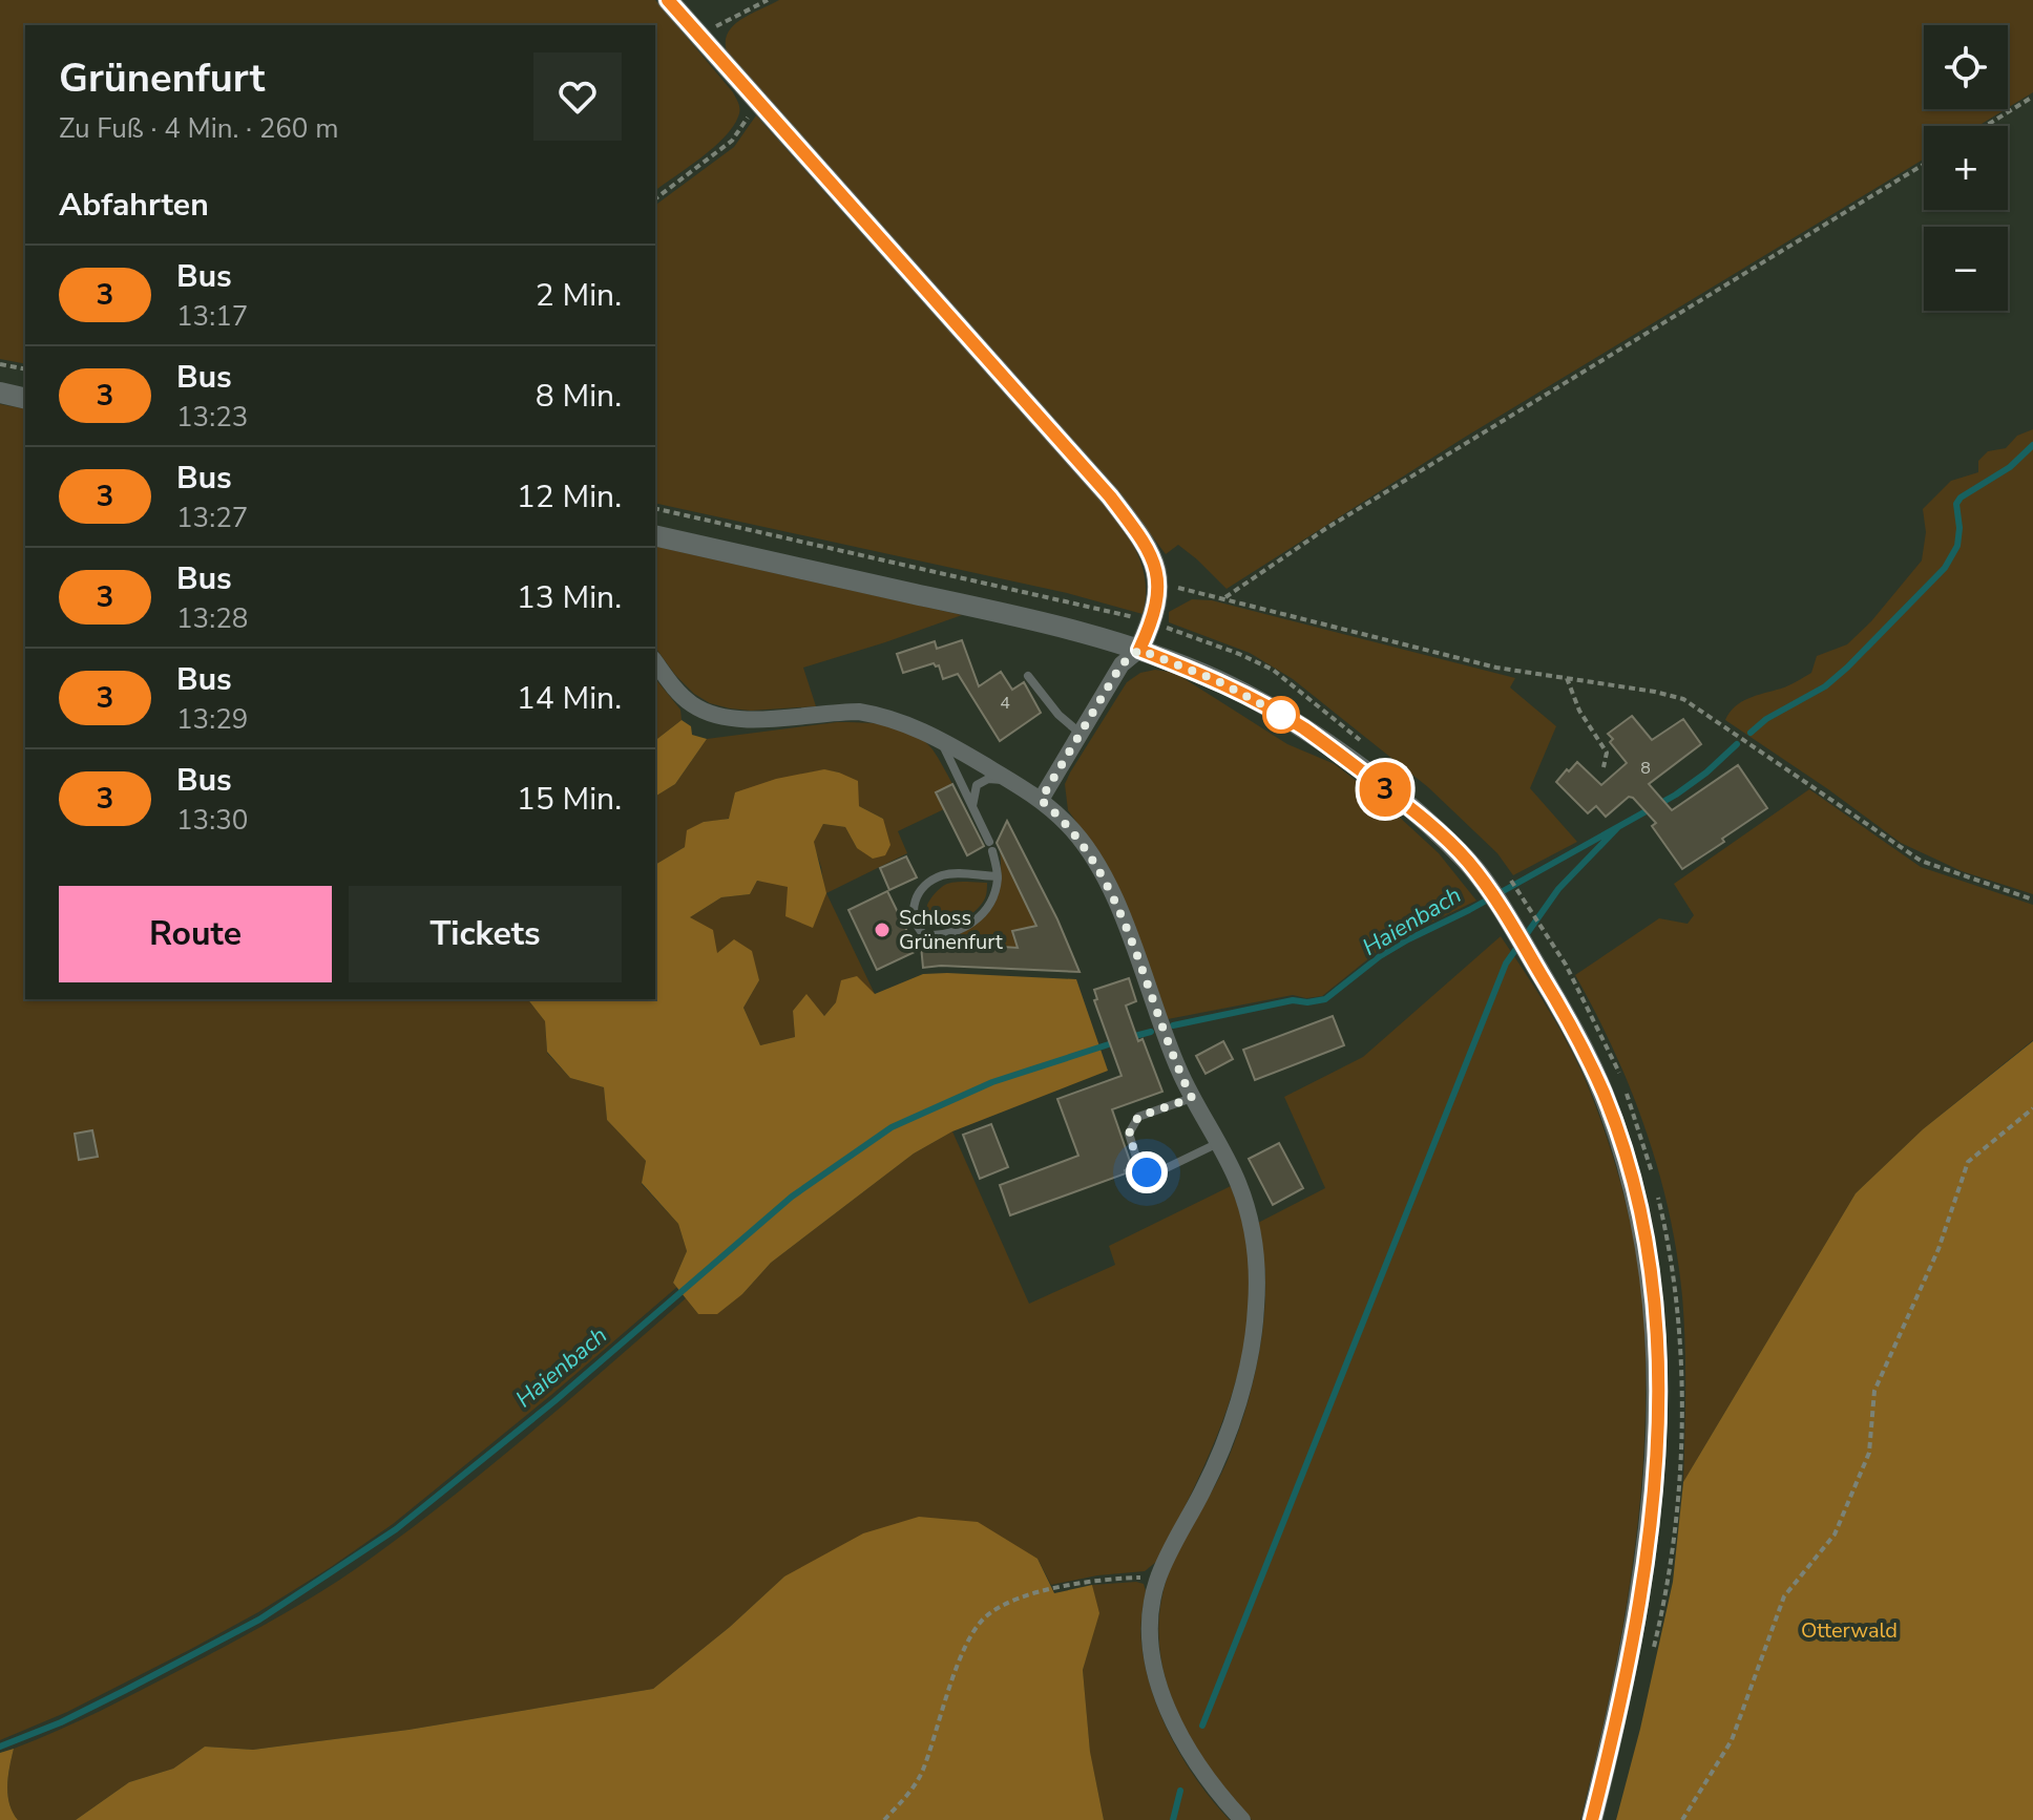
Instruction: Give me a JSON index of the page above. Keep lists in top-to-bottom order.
{
  "water": ["Haienbach"],
  "parks": ["Otterwald"],
  "places": ["Schloss Grünenfurt"],
  "lines": ["bus line 3"],
  "house_numbers": ["4", "8"],
  "page": {
    "on_map": "3",
    "map_buttons": ["+", "−"],
    "heading": [
      ["Grünenfurt", "Zu Fuß · 4 Min. · 260 m"],
      "Abfahrten"
    ],
    "list": [
      {
        "mark": "3",
        "name": "Bus",
        "note": "13:17",
        "value": "2 Min."
      },
      {
        "mark": "3",
        "name": "Bus",
        "note": "13:23",
        "value": "8 Min."
      },
      {
        "mark": "3",
        "name": "Bus",
        "note": "13:27",
        "value": "12 Min."
      },
      {
        "mark": "3",
        "name": "Bus",
        "note": "13:28",
        "value": "13 Min."
      },
      {
        "mark": "3",
        "name": "Bus",
        "note": "13:29",
        "value": "14 Min."
      },
      {
        "mark": "3",
        "name": "Bus",
        "note": "13:30",
        "value": "15 Min."
      }
    ],
    "buttons": ["Route", "Tickets"]
  }
}
